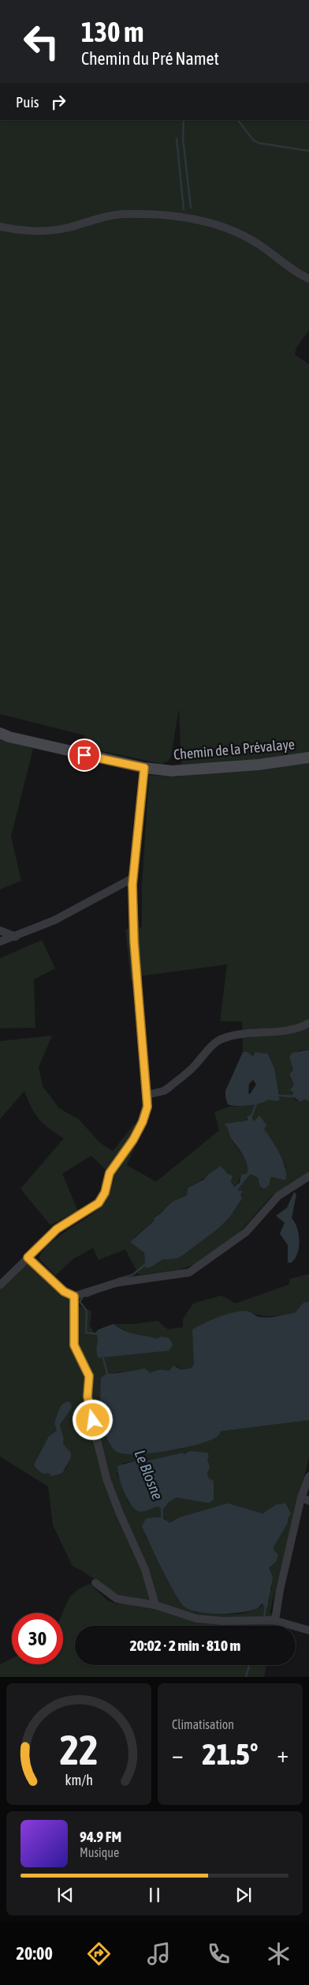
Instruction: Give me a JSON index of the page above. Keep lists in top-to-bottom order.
{
  "streets": {
    "street": ["Chemin de la Prévalaye"]
  },
  "water": ["Le Blosne"],
  "page": {
    "turn": ["130 m", "Chemin du Pré Namet"],
    "then": "Puis",
    "limit": "30",
    "trip": "20:02 · 2 min · 810 m",
    "tile": "Climatisation",
    "heat": ["−", "21.5°", "+"],
    "song": ["94.9 FM", "Musique"],
    "tabs": "20:00",
    "gauge": ["22", "km/h"]
  }
}
